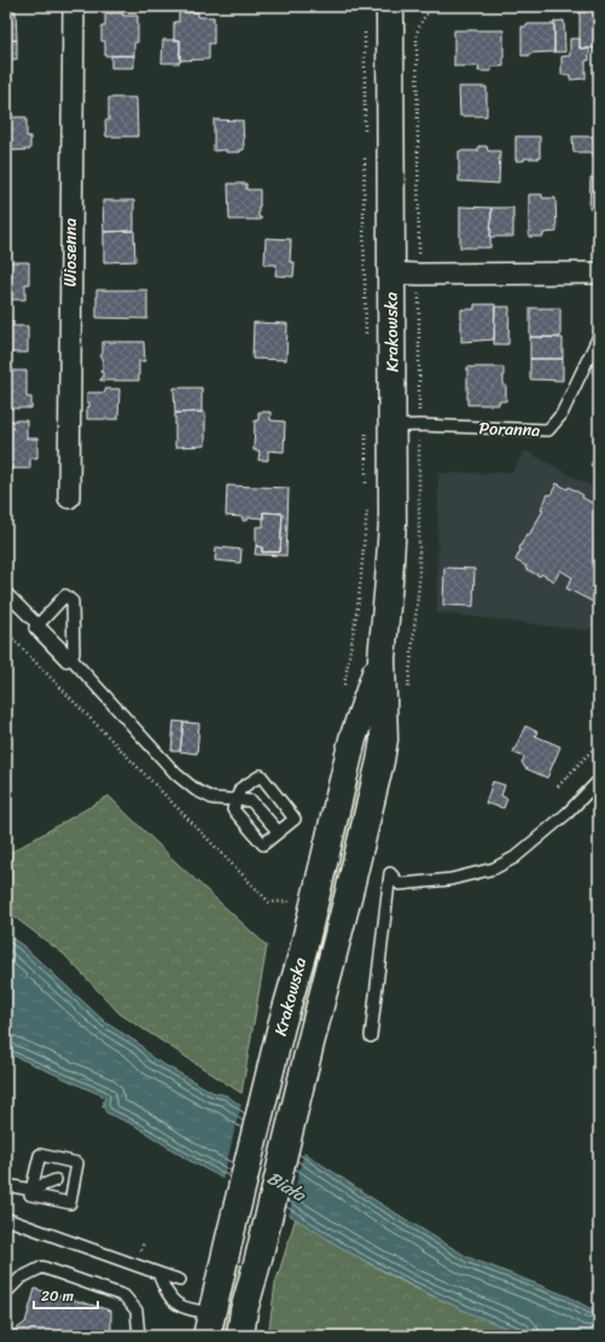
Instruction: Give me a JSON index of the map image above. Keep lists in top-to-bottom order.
{
  "streets": {
    "street": ["Wiosenna", "Krakowska"],
    "lane": ["Poranna"]
  },
  "crossings": [
    ["Krakowska", "Poranna"]
  ],
  "water": ["Biała"],
  "scale_bar": "20 m"
}
